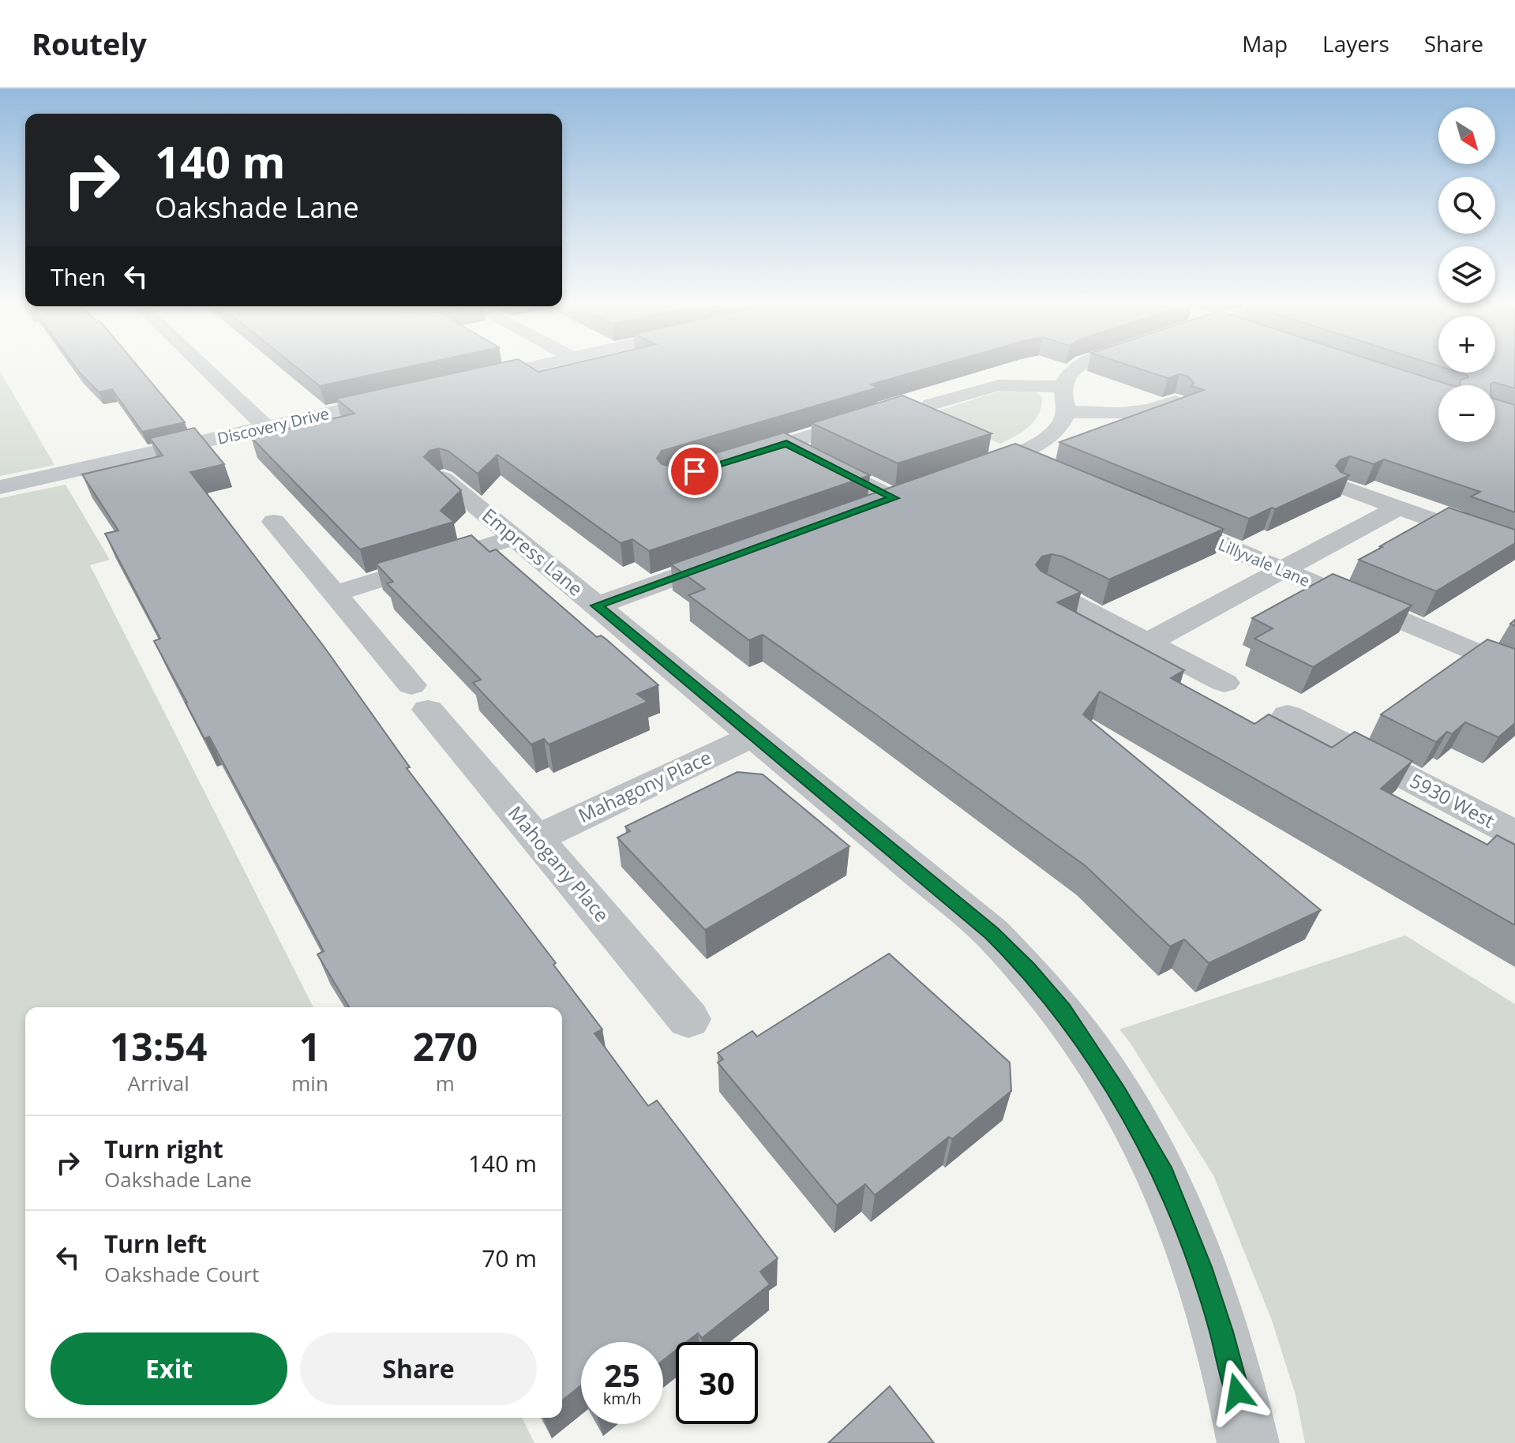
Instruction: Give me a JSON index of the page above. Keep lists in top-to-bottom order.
{
  "streets": {
    "street": [
      "Discovery Drive",
      "Empress Lane",
      "Lillyvale Lane",
      "Mahagony Place",
      "5930 West",
      "Mahogany Place"
    ]
  },
  "crossings": [
    ["Empress Lane", "Mahagony Place"],
    ["Mahagony Place", "Mahogany Place"]
  ],
  "north": "bottom right",
  "page": {
    "header": "Routely",
    "nav": ["Map", "Layers", "Share"],
    "map_buttons": ["+", "−"],
    "turn": ["140 m", "Oakshade Lane"],
    "then": "Then",
    "eta": [
      "13:54",
      "Arrival",
      "1",
      "min",
      "270",
      "m"
    ],
    "list": [
      {
        "name": "Turn right",
        "note": "Oakshade Lane",
        "value": "140 m"
      },
      {
        "name": "Turn left",
        "note": "Oakshade Court",
        "value": "70 m"
      }
    ],
    "buttons": ["Exit", "Share"],
    "speed": "25 km/h",
    "limit": "30"
  }
}
